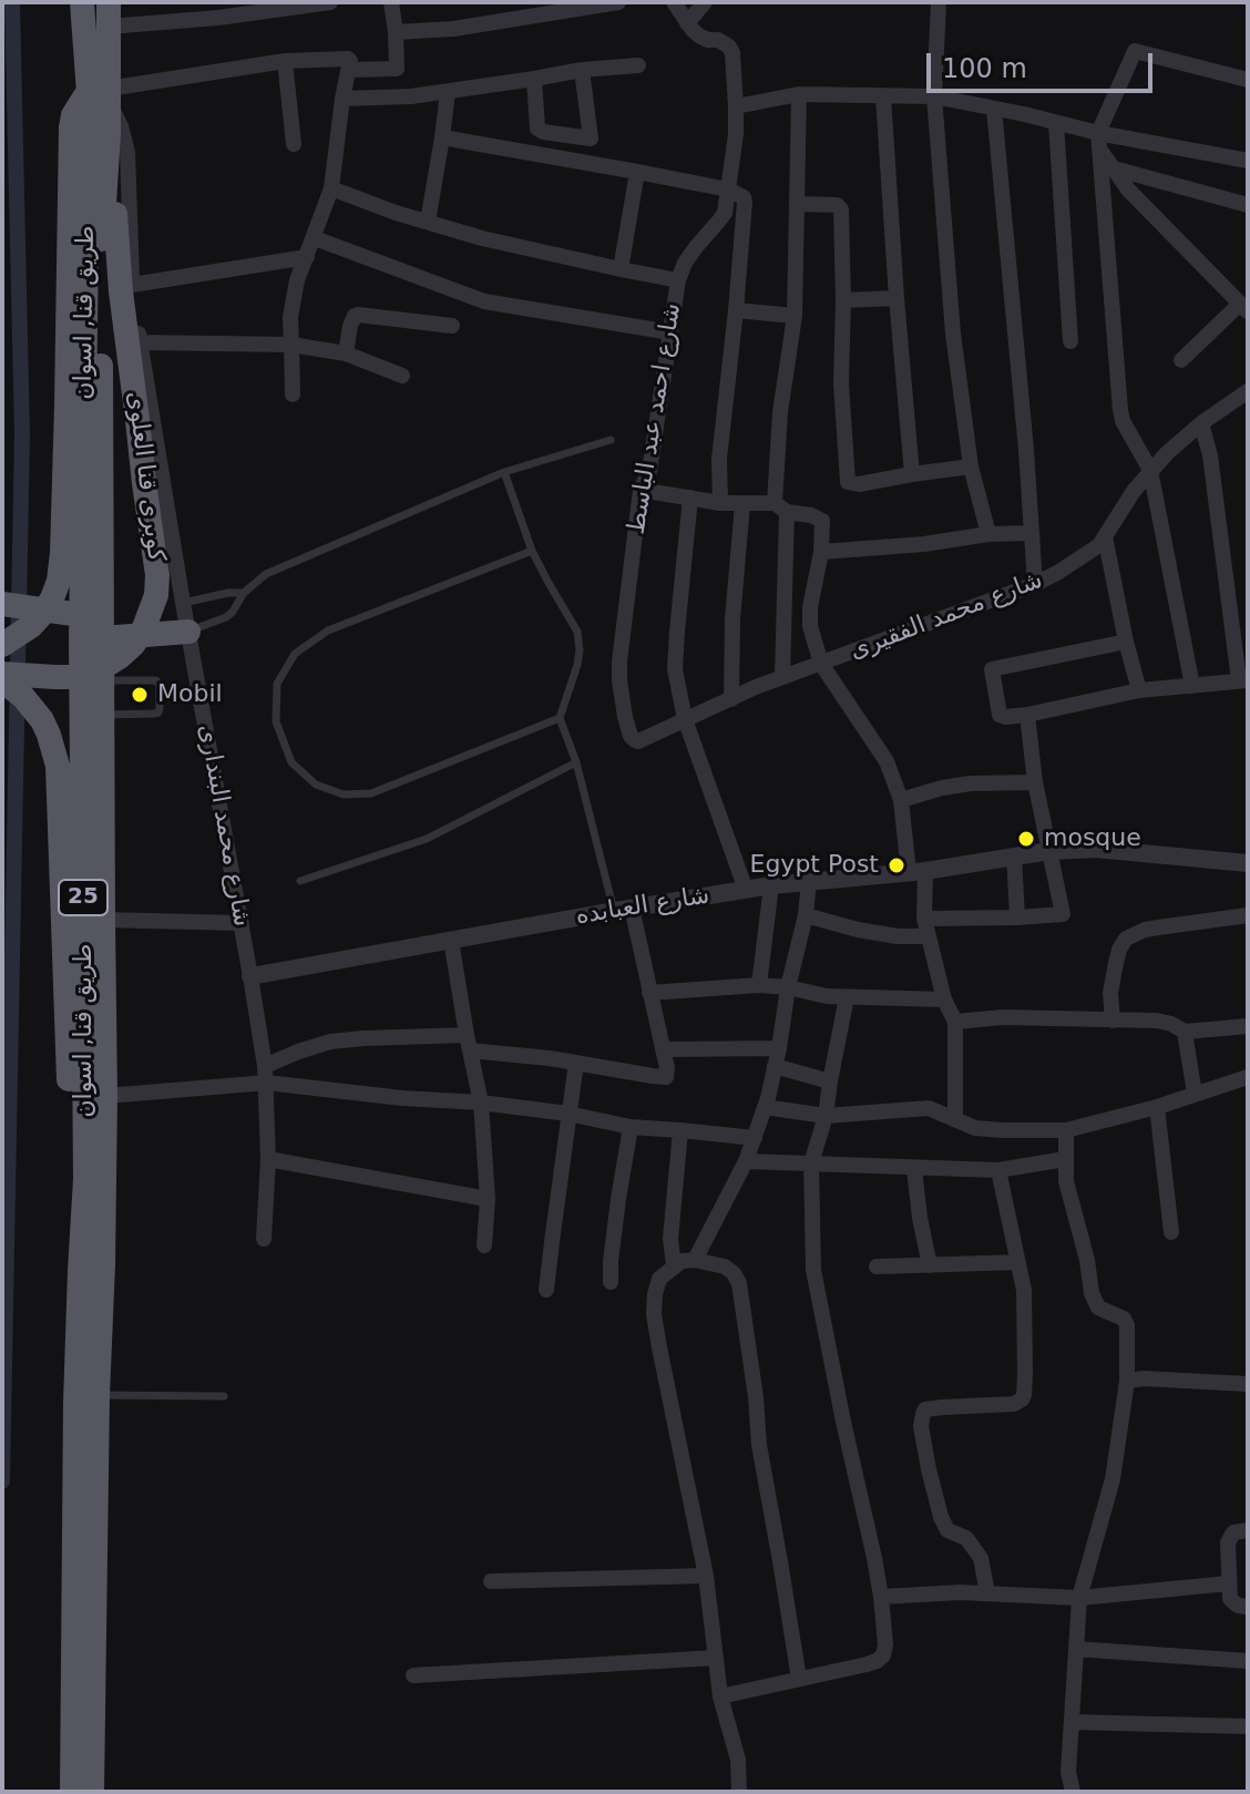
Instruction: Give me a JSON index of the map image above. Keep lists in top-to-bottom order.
{
  "streets": {
    "highway": ["طريق قنا, اسوان", "كوبرى قنا العلوى", "25"],
    "street": [
      "شارع احمد عبد الباسط",
      "شارع محمد الفقيرى",
      "شارع محمد البندارى",
      "شارع العبابده"
    ]
  },
  "crossings": [
    ["طريق قنا, اسوان", "كوبرى قنا العلوى"],
    ["طريق قنا, اسوان", "شارع محمد البندارى"],
    ["شارع احمد عبد الباسط", "شارع محمد الفقيرى"],
    ["شارع محمد البندارى", "شارع العبابده"]
  ],
  "places": ["Mobil", "mosque", "Egypt Post"],
  "scale_bar": "100 m"
}
